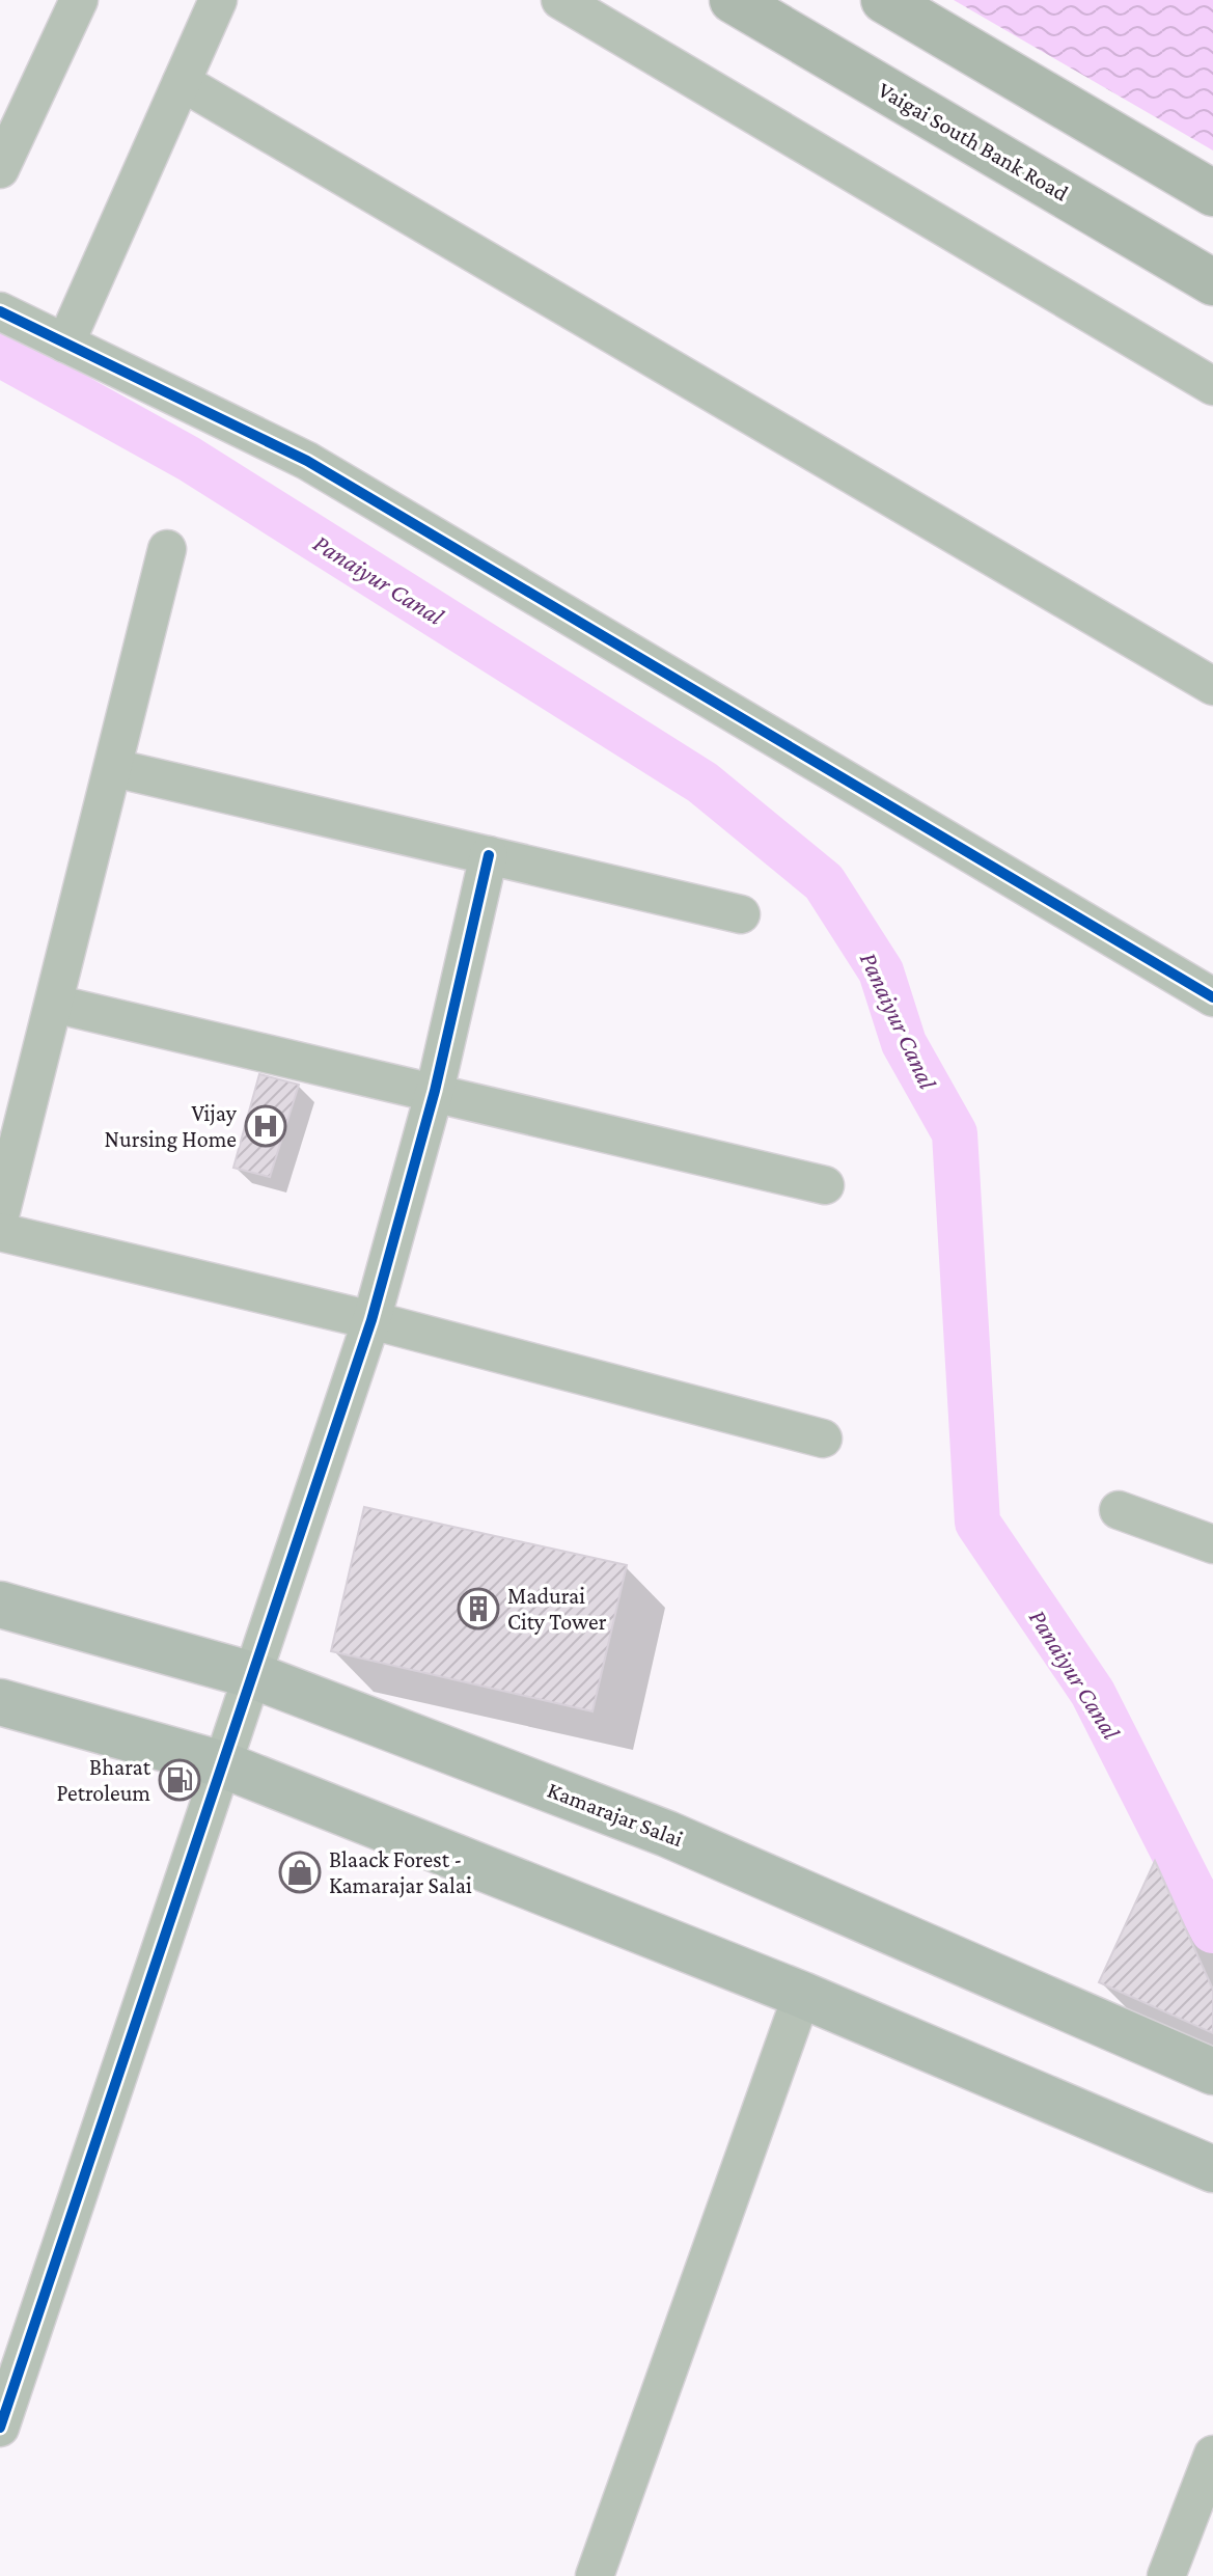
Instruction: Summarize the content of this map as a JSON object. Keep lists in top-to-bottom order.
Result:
{
  "streets": {
    "highway": ["Kamarajar Salai"],
    "main road": ["Vaigai South Bank Road"]
  },
  "water": ["Panaiyur Canal"],
  "places": {
    "hospital": ["Vijay Nursing Home"],
    "building": ["Madurai City Tower"],
    "fuel station": ["Bharat Petroleum"],
    "shop": ["Blaack Forest - Kamarajar Salai"]
  }
}
